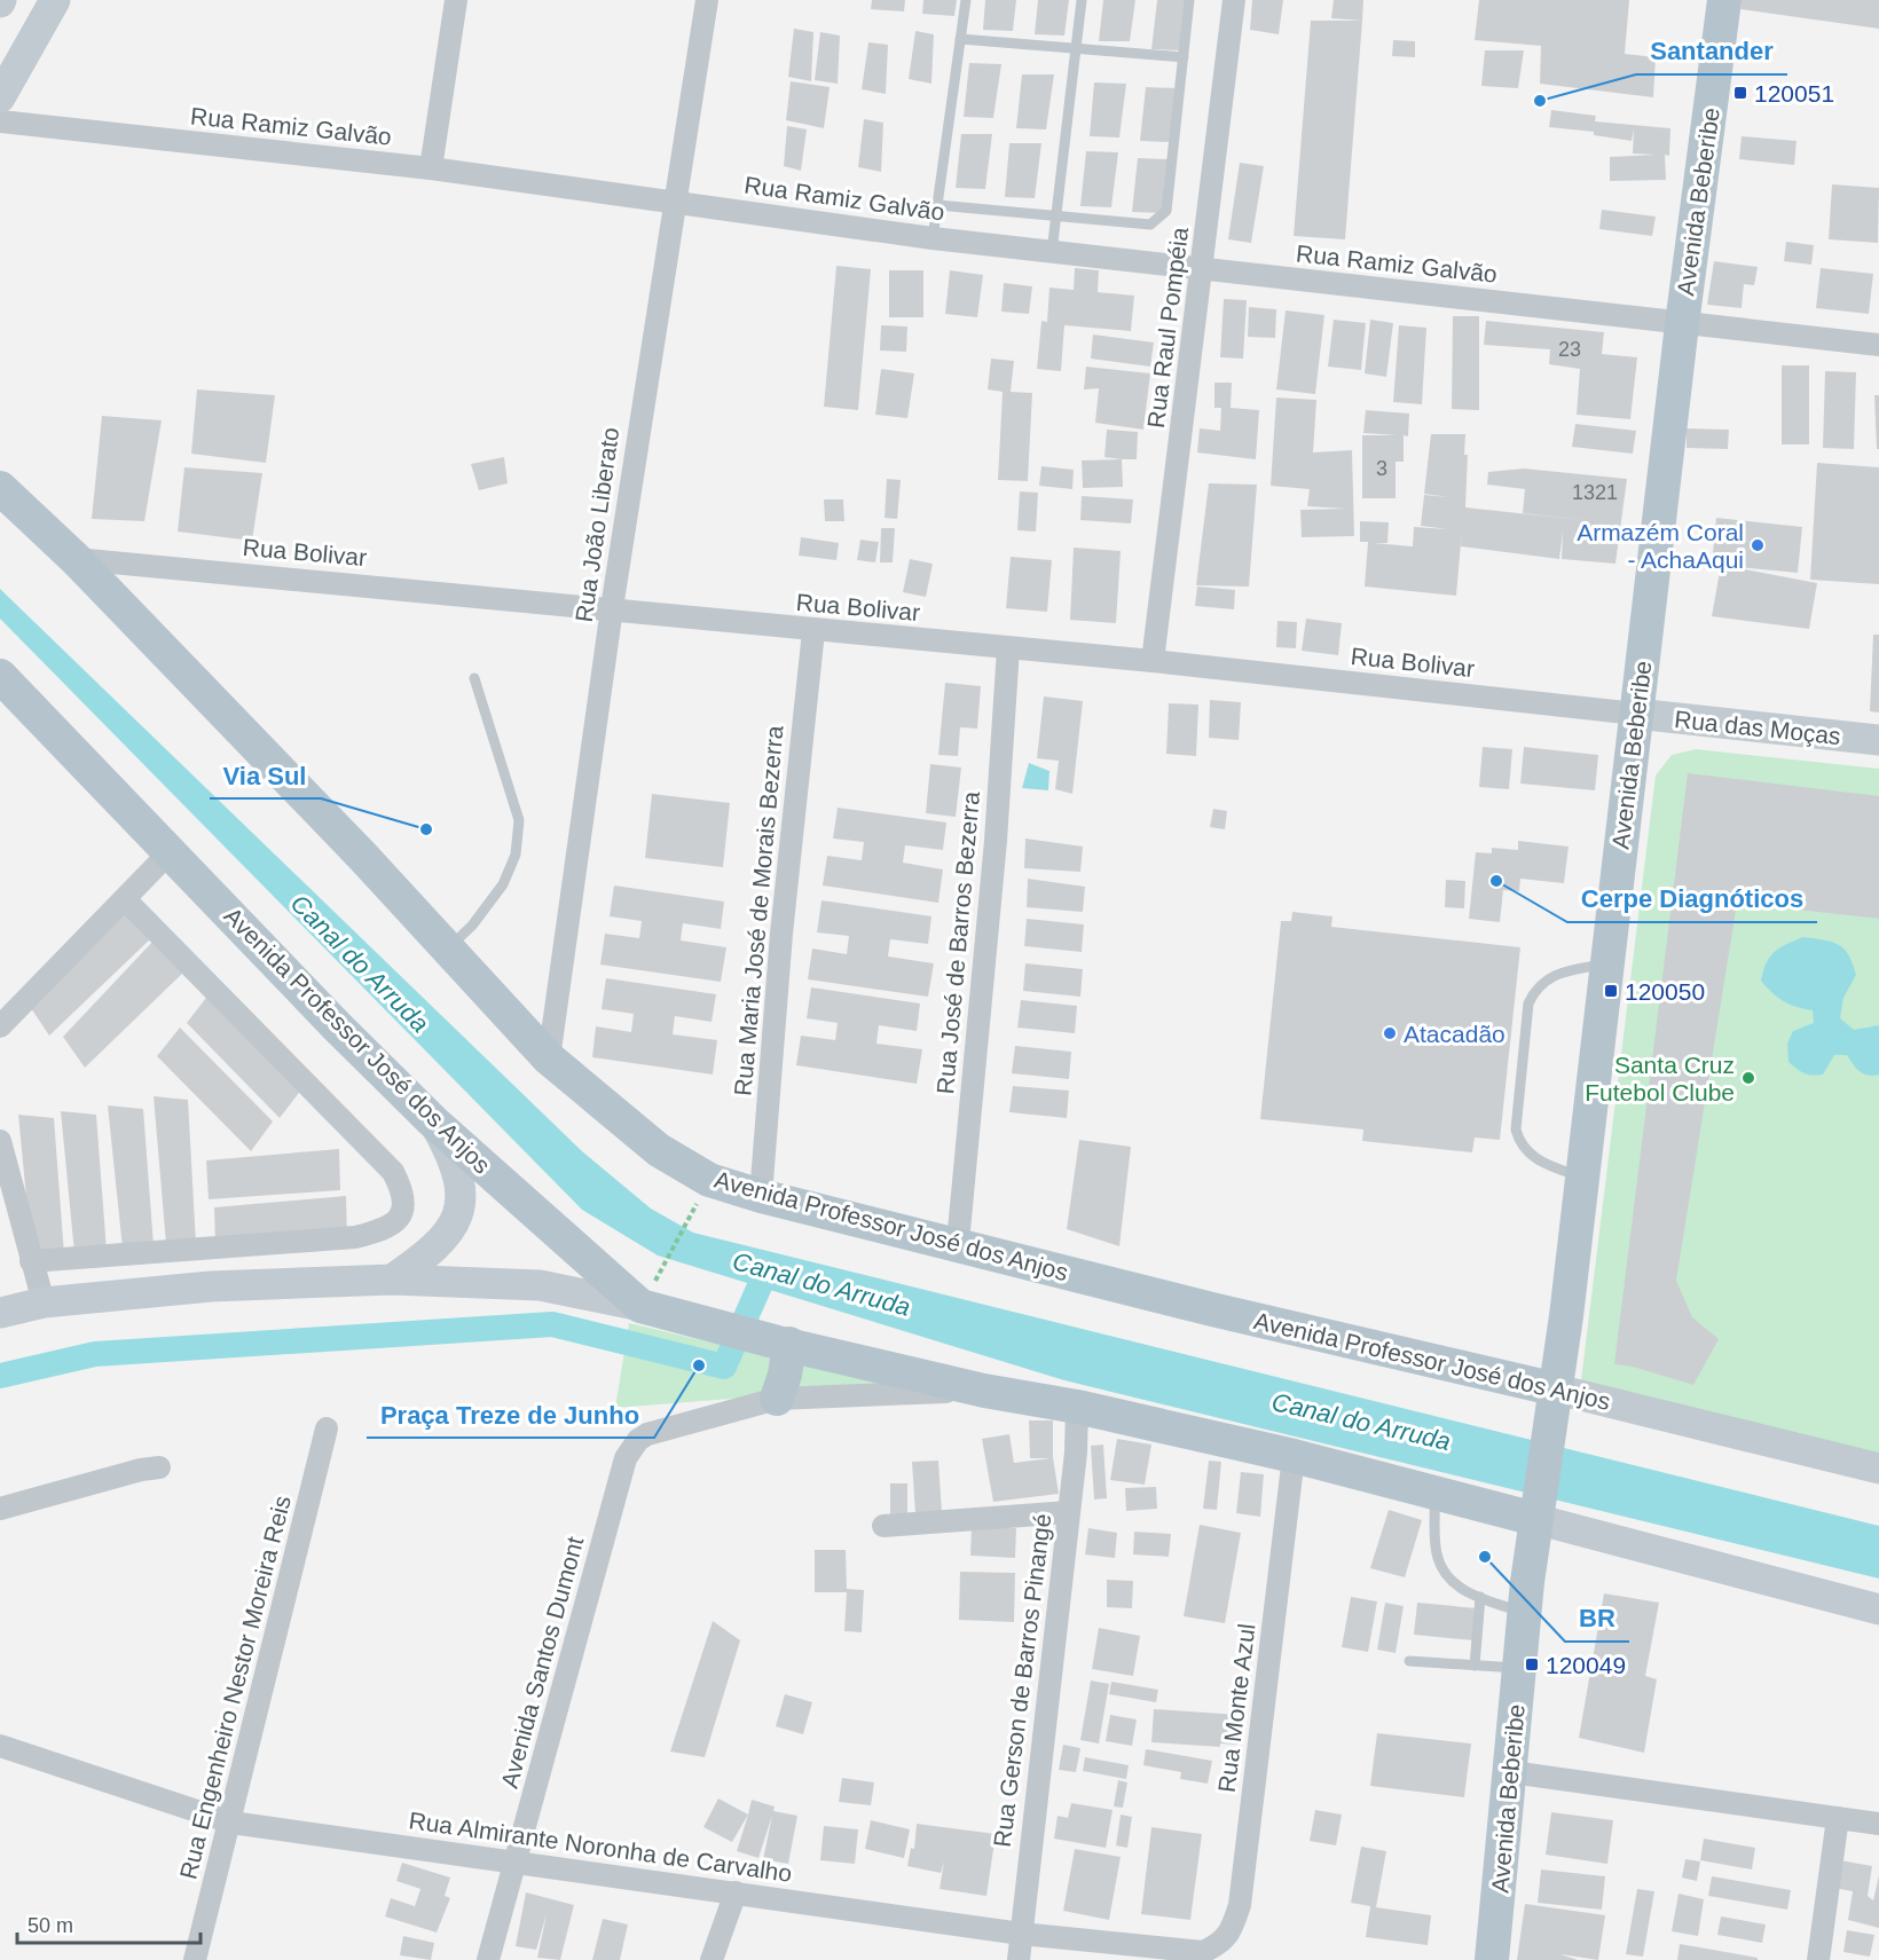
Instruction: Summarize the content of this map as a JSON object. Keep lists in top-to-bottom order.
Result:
{
  "streets": {
    "main road": ["Avenida Beberibe", "Avenida Professor José dos Anjos"],
    "street": [
      "Rua Ramiz Galvão",
      "Rua Raul Pompéia",
      "Rua João Liberato",
      "Rua Bolivar",
      "Rua das Moças",
      "Rua Maria José de Morais Bezerra",
      "Rua José de Barros Bezerra",
      "Avenida Santos Dumont",
      "Rua Gerson de Barros Pinangé",
      "Rua Engenheiro Nestor Moreira Reis",
      "Rua Monte Azul",
      "Rua Almirante Noronha de Carvalho"
    ]
  },
  "crossings": [
    ["Rua Ramiz Galvão", "Avenida Beberibe"],
    ["Rua Ramiz Galvão", "Rua Raul Pompéia"],
    ["Rua Ramiz Galvão", "Rua João Liberato"],
    ["Avenida Beberibe", "Rua Bolivar"],
    ["Avenida Beberibe", "Rua das Moças"],
    ["Avenida Beberibe", "Avenida Professor José dos Anjos"],
    ["Rua Raul Pompéia", "Rua Bolivar"],
    ["Rua João Liberato", "Rua Bolivar"],
    ["Rua João Liberato", "Avenida Professor José dos Anjos"],
    ["Rua Bolivar", "Rua das Moças"],
    ["Rua Bolivar", "Rua Maria José de Morais Bezerra"],
    ["Rua Bolivar", "Rua José de Barros Bezerra"],
    ["Rua Bolivar", "Avenida Professor José dos Anjos"],
    ["Rua Maria José de Morais Bezerra", "Avenida Professor José dos Anjos"],
    ["Rua José de Barros Bezerra", "Avenida Professor José dos Anjos"],
    ["Avenida Professor José dos Anjos", "Rua Gerson de Barros Pinangé"],
    ["Avenida Professor José dos Anjos", "Rua Monte Azul"],
    ["Avenida Santos Dumont", "Rua Almirante Noronha de Carvalho"],
    ["Rua Gerson de Barros Pinangé", "Rua Almirante Noronha de Carvalho"],
    ["Rua Engenheiro Nestor Moreira Reis", "Rua Almirante Noronha de Carvalho"],
    ["Rua Monte Azul", "Rua Almirante Noronha de Carvalho"]
  ],
  "water": ["Canal do Arruda"],
  "places": {
    "transit": ["120051", "120050", "120049"],
    "other": [
      "Santander",
      "Armazém Coral - AchaAqui",
      "Via Sul",
      "Cerpe Diagnóticos",
      "Atacadão",
      "Santa Cruz Futebol Clube",
      "Praça Treze de Junho",
      "BR"
    ]
  },
  "house_numbers": ["23", "3", "1321"],
  "scale_bar": "50 m"
}
